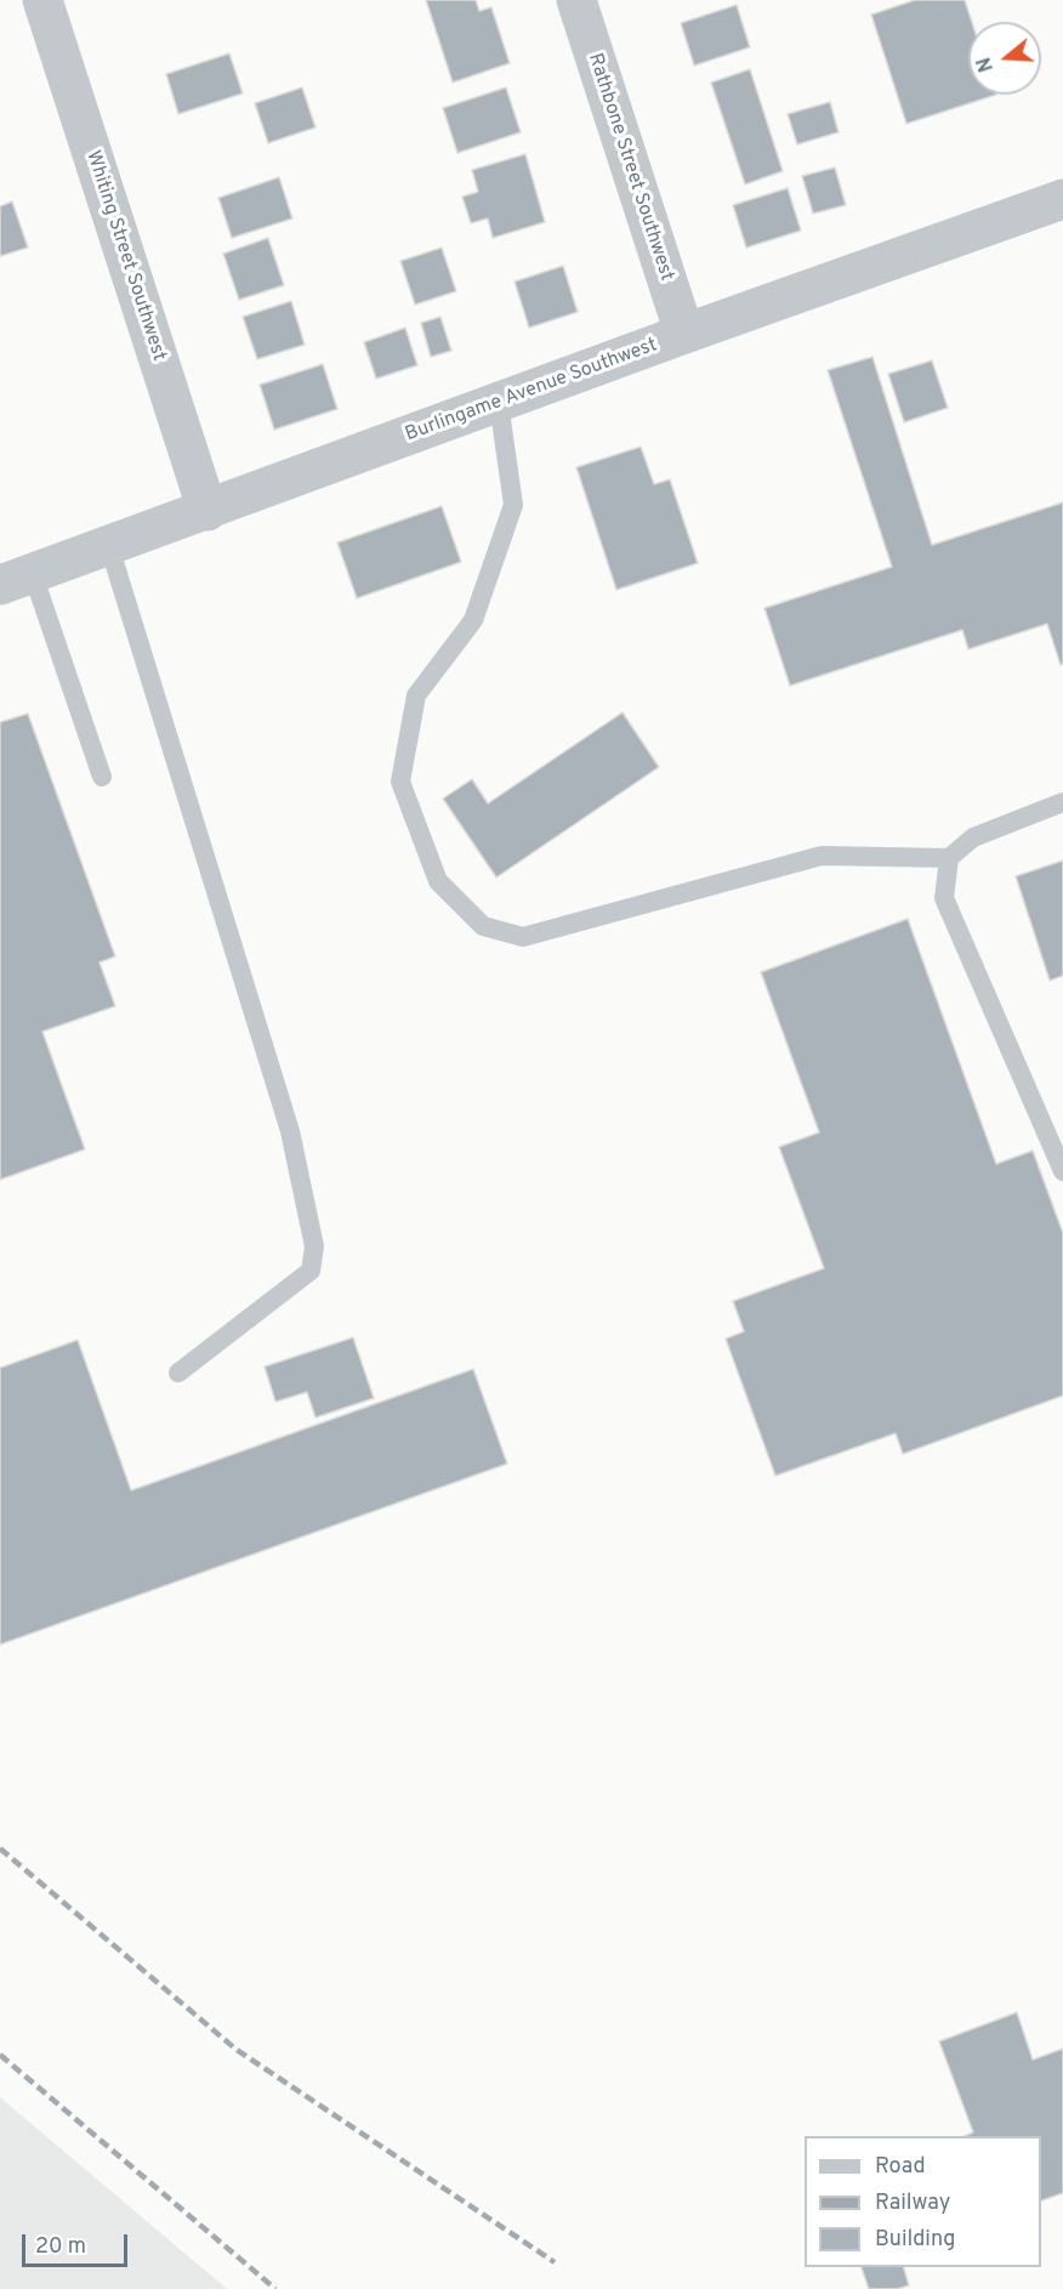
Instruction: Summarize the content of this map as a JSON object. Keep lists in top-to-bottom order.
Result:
{
  "streets": {
    "street": ["Rathbone Street Southwest", "Whiting Street Southwest", "Burlingame Avenue Southwest"]
  },
  "crossings": [
    ["Rathbone Street Southwest", "Burlingame Avenue Southwest"],
    ["Whiting Street Southwest", "Burlingame Avenue Southwest"]
  ],
  "legend": ["Road", "Railway", "Building"],
  "scale_bar": "20 m",
  "north": "left"
}
